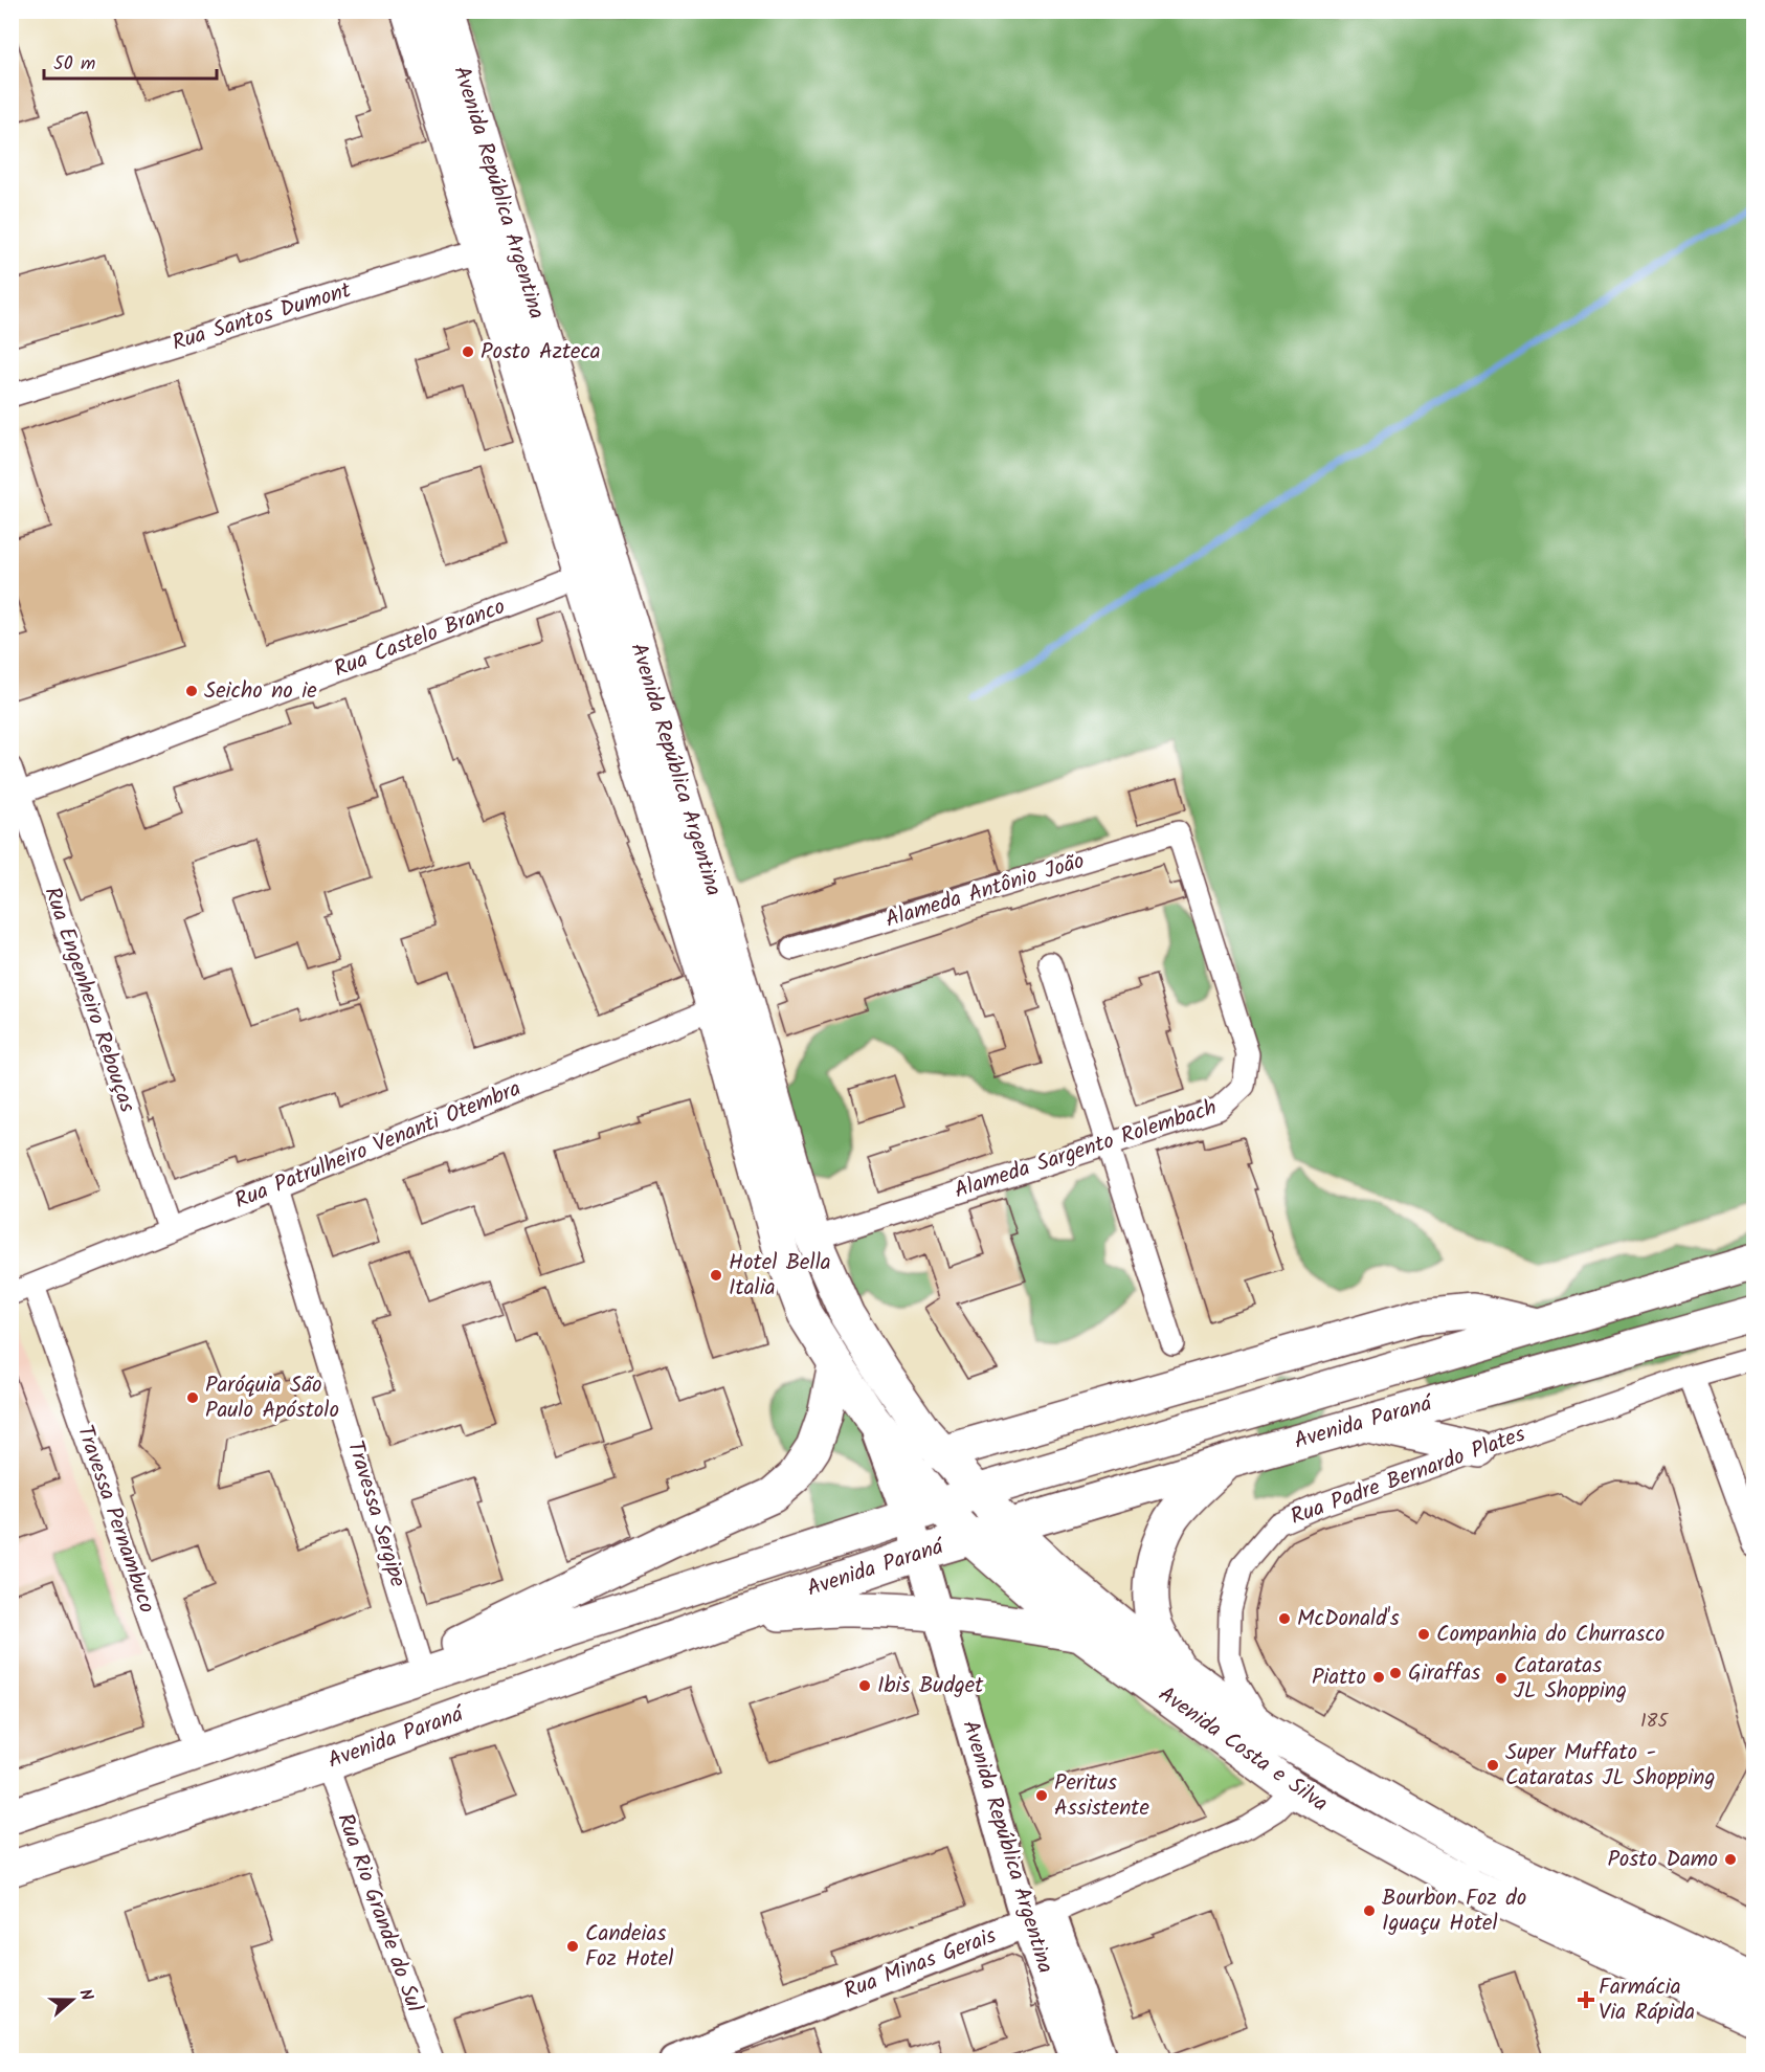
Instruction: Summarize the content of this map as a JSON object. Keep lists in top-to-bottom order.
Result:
{
  "streets": {
    "main road": [
      "Avenida República Argentina",
      "Avenida Paraná",
      "Avenida Costa e Silva",
      "Rua Minas Gerais"
    ],
    "street": [
      "Rua Santos Dumont",
      "Rua Castelo Branco",
      "Alameda Antônio João",
      "Rua Engenheiro Rebouças",
      "Rua Patrulheiro Venanti Otembra",
      "Alameda Sargento Rolembach",
      "Rua Padre Bernardo Plates",
      "Travessa Sergipe",
      "Travessa Pernambuco",
      "Rua Rio Grande do Sul"
    ]
  },
  "crossings": [
    ["Avenida República Argentina", "Rua Santos Dumont"],
    ["Avenida República Argentina", "Rua Castelo Branco"],
    ["Avenida República Argentina", "Rua Patrulheiro Venanti Otembra"],
    ["Avenida República Argentina", "Alameda Sargento Rolembach"],
    ["Avenida República Argentina", "Avenida Paraná"],
    ["Avenida República Argentina", "Avenida Costa e Silva"],
    ["Avenida República Argentina", "Rua Minas Gerais"],
    ["Rua Castelo Branco", "Rua Engenheiro Rebouças"],
    ["Alameda Antônio João", "Alameda Sargento Rolembach"],
    ["Rua Engenheiro Rebouças", "Rua Patrulheiro Venanti Otembra"],
    ["Rua Patrulheiro Venanti Otembra", "Travessa Sergipe"],
    ["Rua Patrulheiro Venanti Otembra", "Travessa Pernambuco"],
    ["Avenida Paraná", "Travessa Pernambuco"],
    ["Avenida Paraná", "Avenida Costa e Silva"],
    ["Avenida Paraná", "Rua Rio Grande do Sul"],
    ["Rua Padre Bernardo Plates", "Avenida Costa e Silva"],
    ["Avenida Costa e Silva", "Rua Minas Gerais"]
  ],
  "places": {
    "other": [
      "Posto Azteca",
      "Seicho no ie",
      "Hotel Bella Italia",
      "Paróquia São Paulo Apóstolo",
      "McDonald's",
      "Companhia do Churrasco",
      "Giraffas",
      "Piatto",
      "Cataratas JL Shopping",
      "Ibis Budget",
      "Super Muffato - Cataratas JL Shopping",
      "Peritus Assistente",
      "Posto Damo",
      "Bourbon Foz do Iguaçu Hotel",
      "Candeias Foz Hotel"
    ],
    "health": ["Farmácia Via Rápida"]
  },
  "house_numbers": ["185"],
  "scale_bar": "50 m",
  "north": "right"
}
